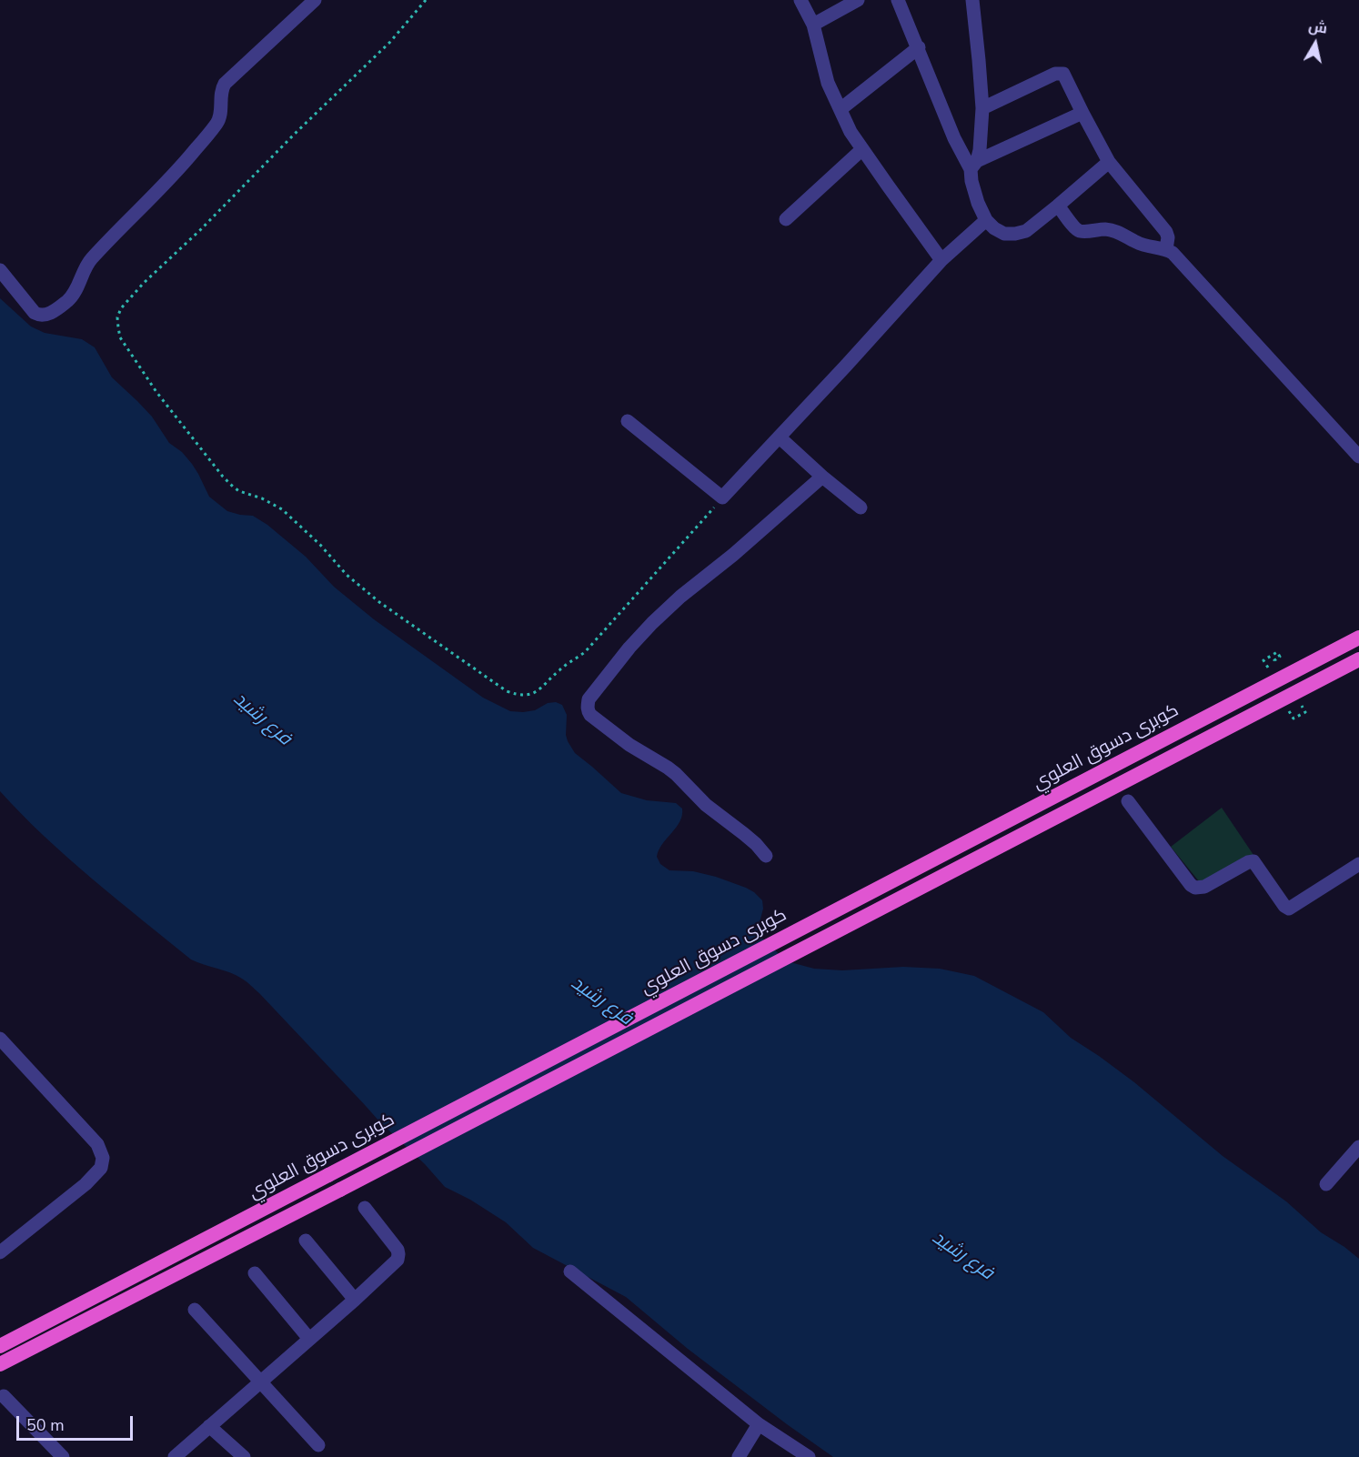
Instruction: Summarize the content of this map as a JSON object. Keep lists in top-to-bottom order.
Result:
{
  "streets": {
    "highway": ["كوبرى دسوق العلوي"]
  },
  "water": ["فرع رشيد"],
  "scale_bar": "50 m",
  "north": "top"
}
